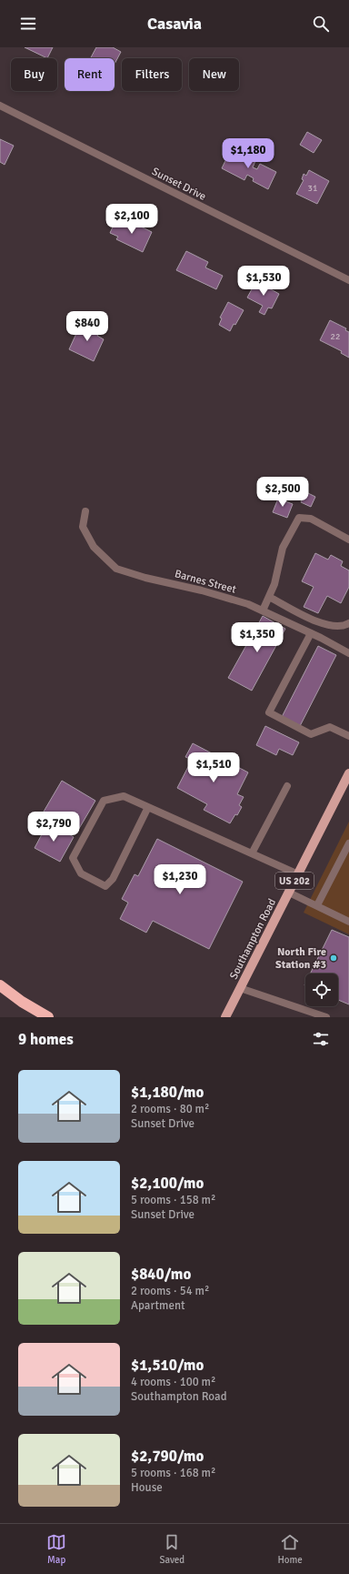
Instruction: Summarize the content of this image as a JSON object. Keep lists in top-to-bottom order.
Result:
{
  "streets": {
    "main road": ["US 202", "Southampton Road"],
    "street": ["Sunset Drive", "Barnes Street"]
  },
  "places": ["North Fire Station #3"],
  "house_numbers": ["31", "22"],
  "page": {
    "header": "Casavia",
    "chip": [
      "Buy",
      "Rent",
      "Filters",
      "New"
    ],
    "price": [
      "$1,180",
      "$2,100",
      "$1,530",
      "$840",
      "$2,500",
      "$1,350",
      "$1,510",
      "$2,790",
      "$1,230"
    ],
    "heading": "9 homes",
    "list": [
      {
        "name": "$1,180/mo",
        "note": "2 rooms · 80 m² · Sunset Drive"
      },
      {
        "name": "$2,100/mo",
        "note": "5 rooms · 158 m² · Sunset Drive"
      },
      {
        "name": "$840/mo",
        "note": "2 rooms · 54 m² · Apartment"
      },
      {
        "name": "$1,510/mo",
        "note": "4 rooms · 100 m² · Southampton Road"
      },
      {
        "name": "$2,790/mo",
        "note": "5 rooms · 168 m² · House"
      }
    ],
    "tabs": ["Map", "Saved", "Home"]
  }
}
